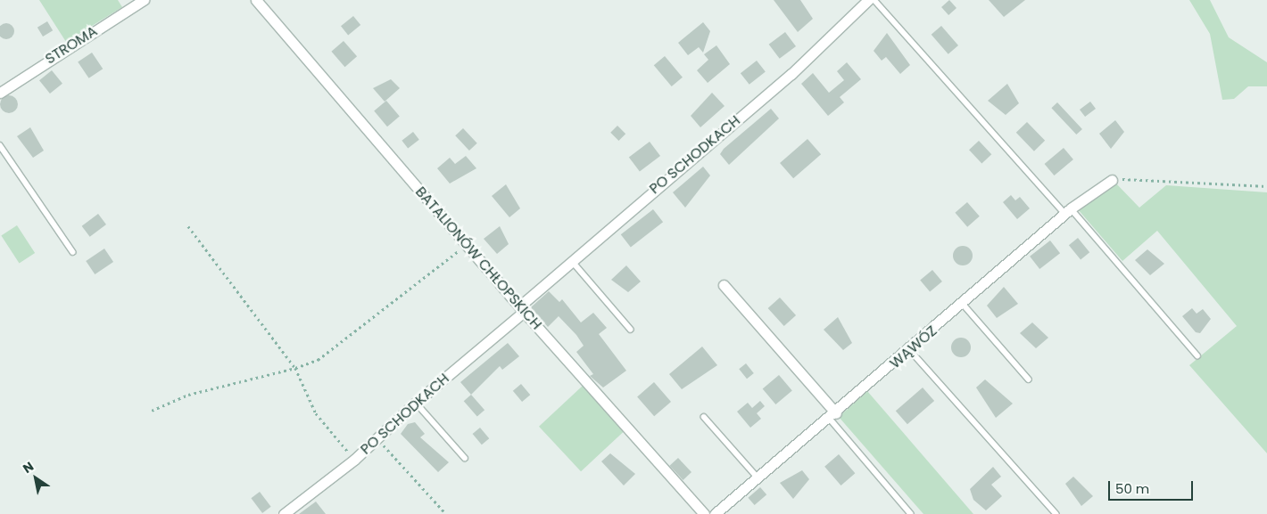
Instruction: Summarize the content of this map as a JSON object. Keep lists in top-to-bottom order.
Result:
{
  "streets": {
    "street": [
      "STROMA",
      "PO SCHODKACH",
      "BATALIONÓW CHŁOPSKICH",
      "WĄWÓZ"
    ]
  },
  "crossings": [
    ["PO SCHODKACH", "BATALIONÓW CHŁOPSKICH"]
  ],
  "scale_bar": "50 m",
  "north": "top left"
}
